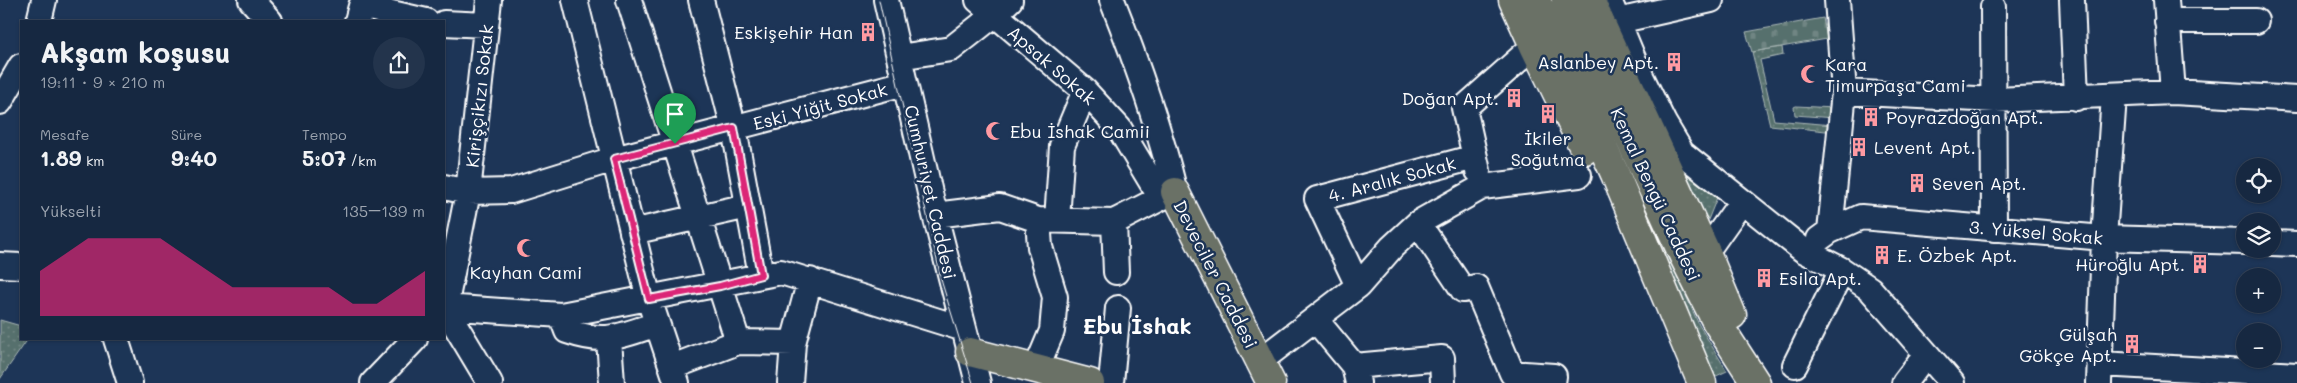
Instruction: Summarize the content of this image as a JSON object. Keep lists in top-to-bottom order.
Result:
{
  "streets": {
    "main road": ["Kemal Bengü Caddesi", "Deveciler Caddesi"],
    "street": [
      "Apsak Sokak",
      "Kirişçikızı Sokak",
      "Eski Yiğit Sokak",
      "4. Aralık Sokak",
      "Cumhuriyet Caddesi",
      "3. Yüksel Sokak"
    ]
  },
  "crossings": [
    ["Apsak Sokak", "Deveciler Caddesi"],
    ["Kirişçikızı Sokak", "Eski Yiğit Sokak"],
    ["Eski Yiğit Sokak", "Cumhuriyet Caddesi"]
  ],
  "districts": ["Ebu İshak"],
  "places": {
    "building": [
      "Eskişehir Han",
      "Aslanbey Apt.",
      "Doğan Apt.",
      "İkiler Soğutma",
      "Poyrazdoğan Apt.",
      "Levent Apt.",
      "Seven Apt.",
      "E. Özbek Apt.",
      "Hüroğlu Apt.",
      "Esila Apt.",
      "Gülşah Gökçe Apt."
    ],
    "mosque": ["Kara Timurpaşa Cami", "Ebu İshak Camii", "Kayhan Cami"]
  },
  "page": {
    "heading": ["Akşam koşusu", "19:11 · 9 × 210 m"],
    "stats": [
      ["Mesafe", "1.89 km"],
      ["Süre", "9:40"],
      ["Tempo", "5:07 /km"]
    ],
    "map_buttons": ["+", "−"],
    "chart": ["Yükselti", "135–139 m"]
  }
}
